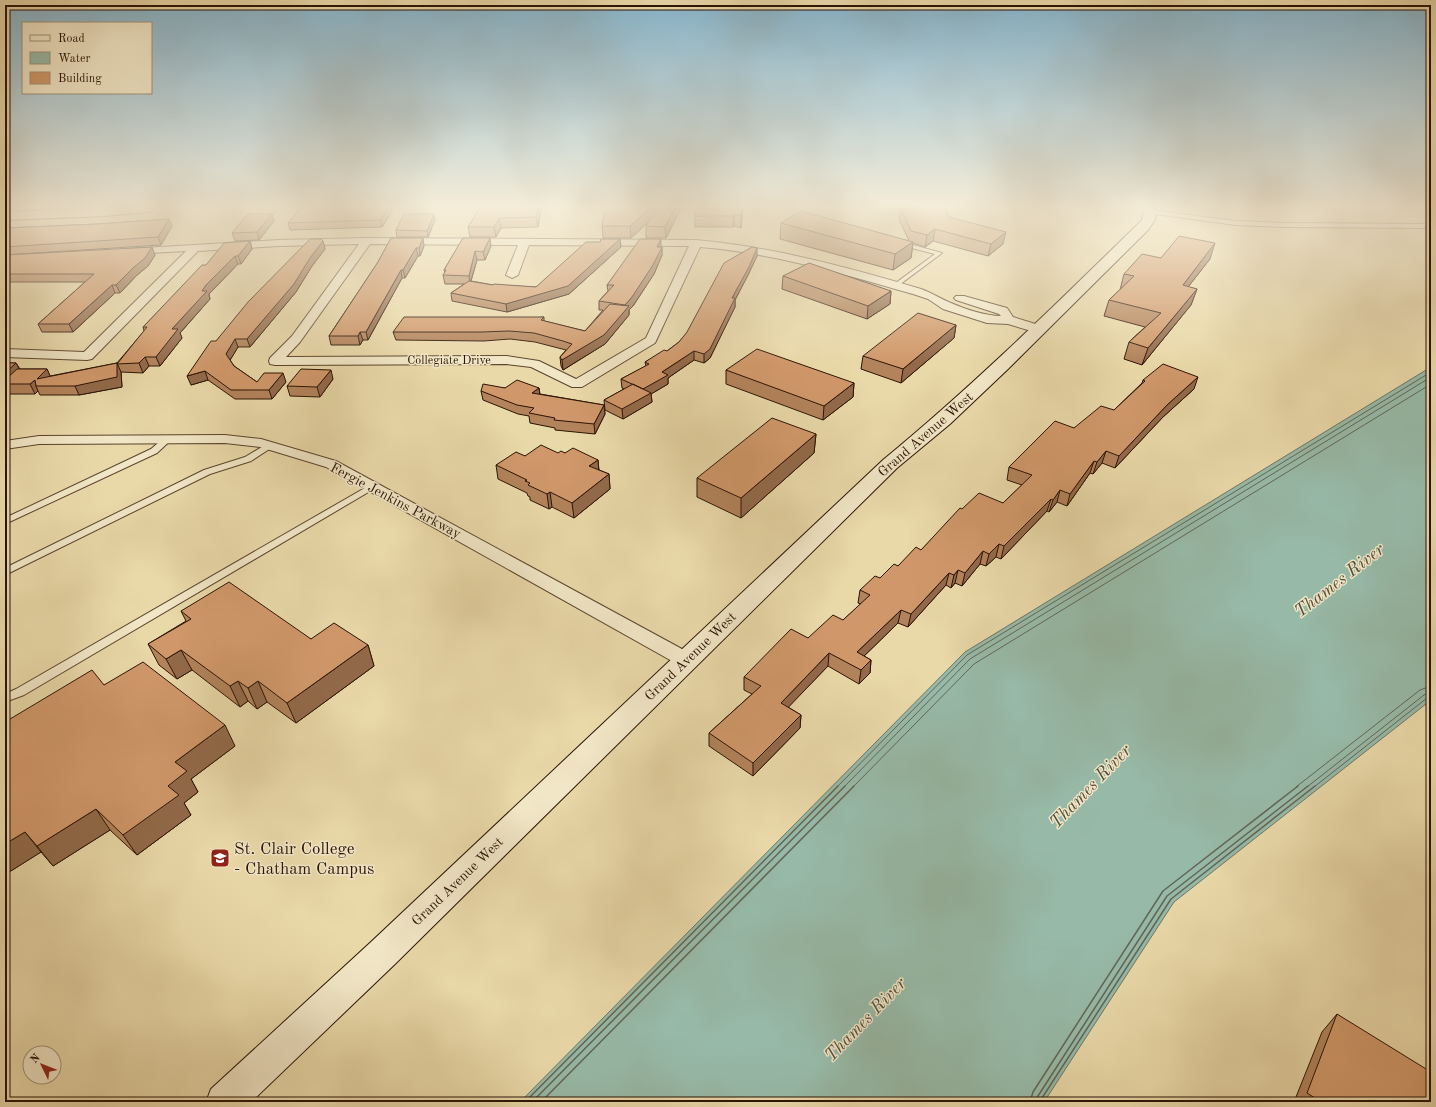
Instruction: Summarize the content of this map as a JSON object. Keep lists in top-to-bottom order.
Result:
{
  "streets": {
    "main road": ["Grand Avenue West"],
    "street": ["Collegiate Drive", "Fergie Jenkins Parkway"]
  },
  "crossings": [
    ["Grand Avenue West", "Fergie Jenkins Parkway"]
  ],
  "water": ["Thames River"],
  "places": {
    "school or university": ["St. Clair College - Chatham Campus"]
  },
  "legend": ["Road", "Water", "Building"],
  "north": "top left"
}
